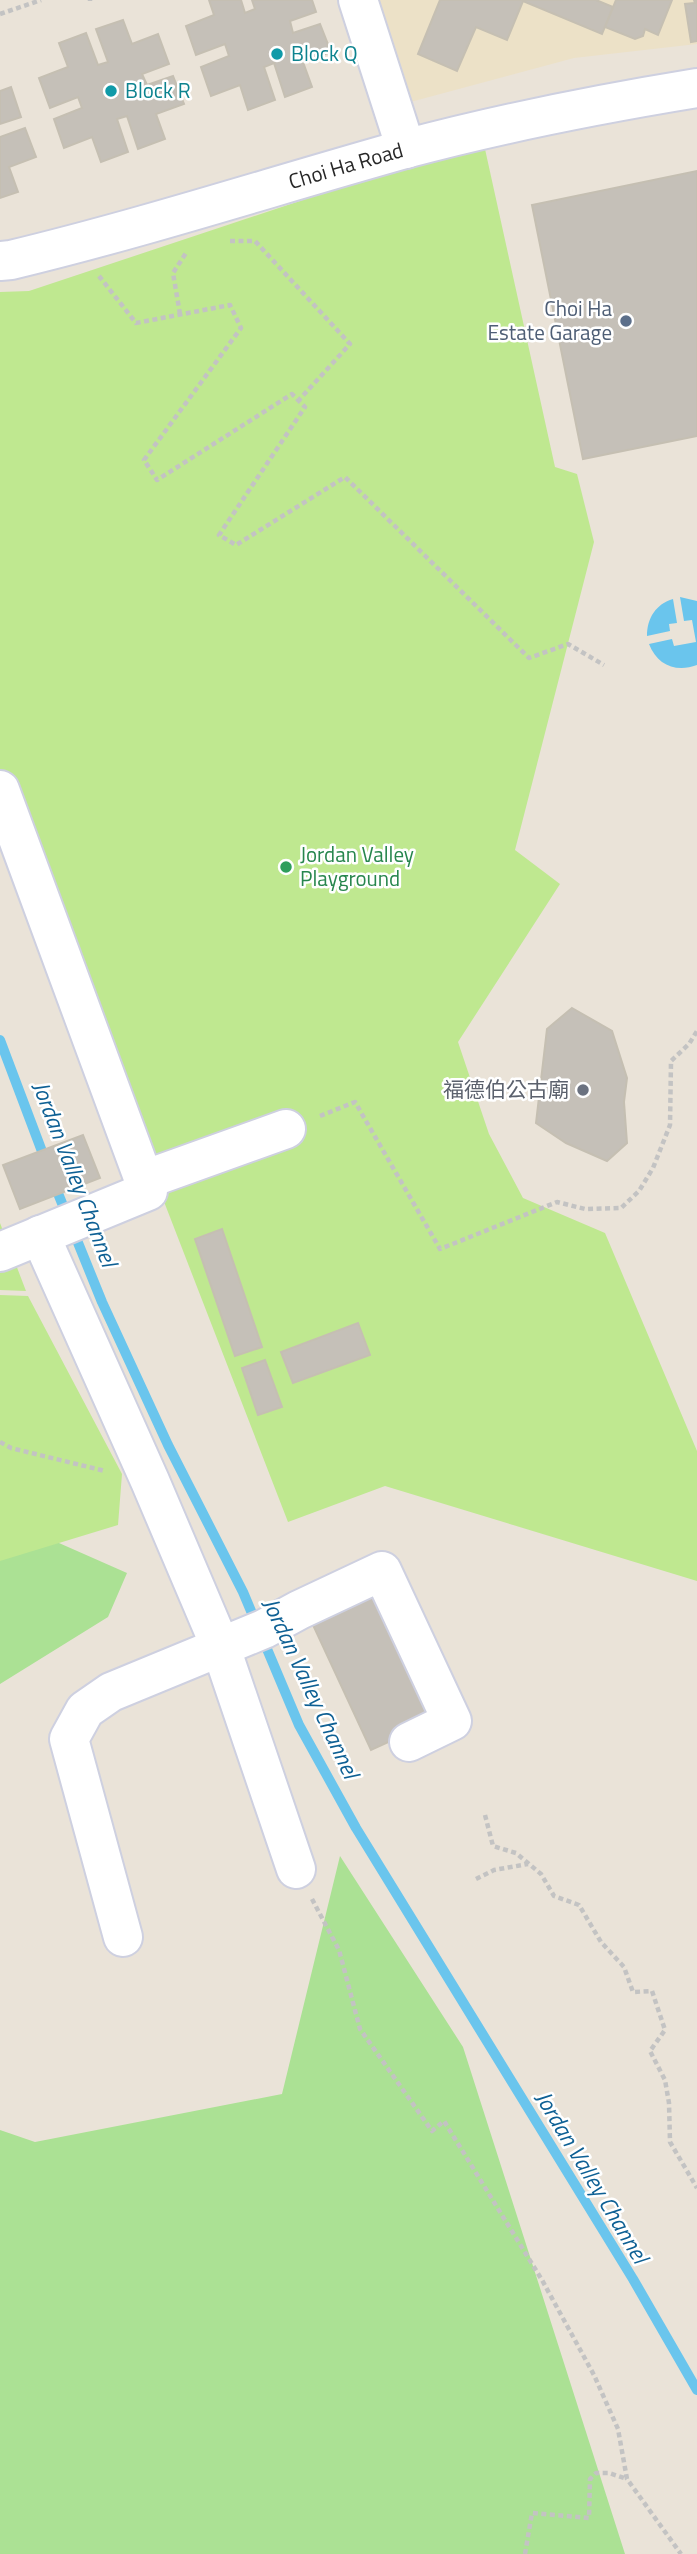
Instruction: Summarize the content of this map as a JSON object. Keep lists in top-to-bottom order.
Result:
{
  "streets": {
    "street": ["Choi Ha Road"]
  },
  "water": ["Jordan Valley Channel"],
  "places": [
    "Block Q",
    "Block R",
    "Choi Ha Estate Garage",
    "Jordan Valley Playground",
    "福德伯公古廟"
  ]
}
